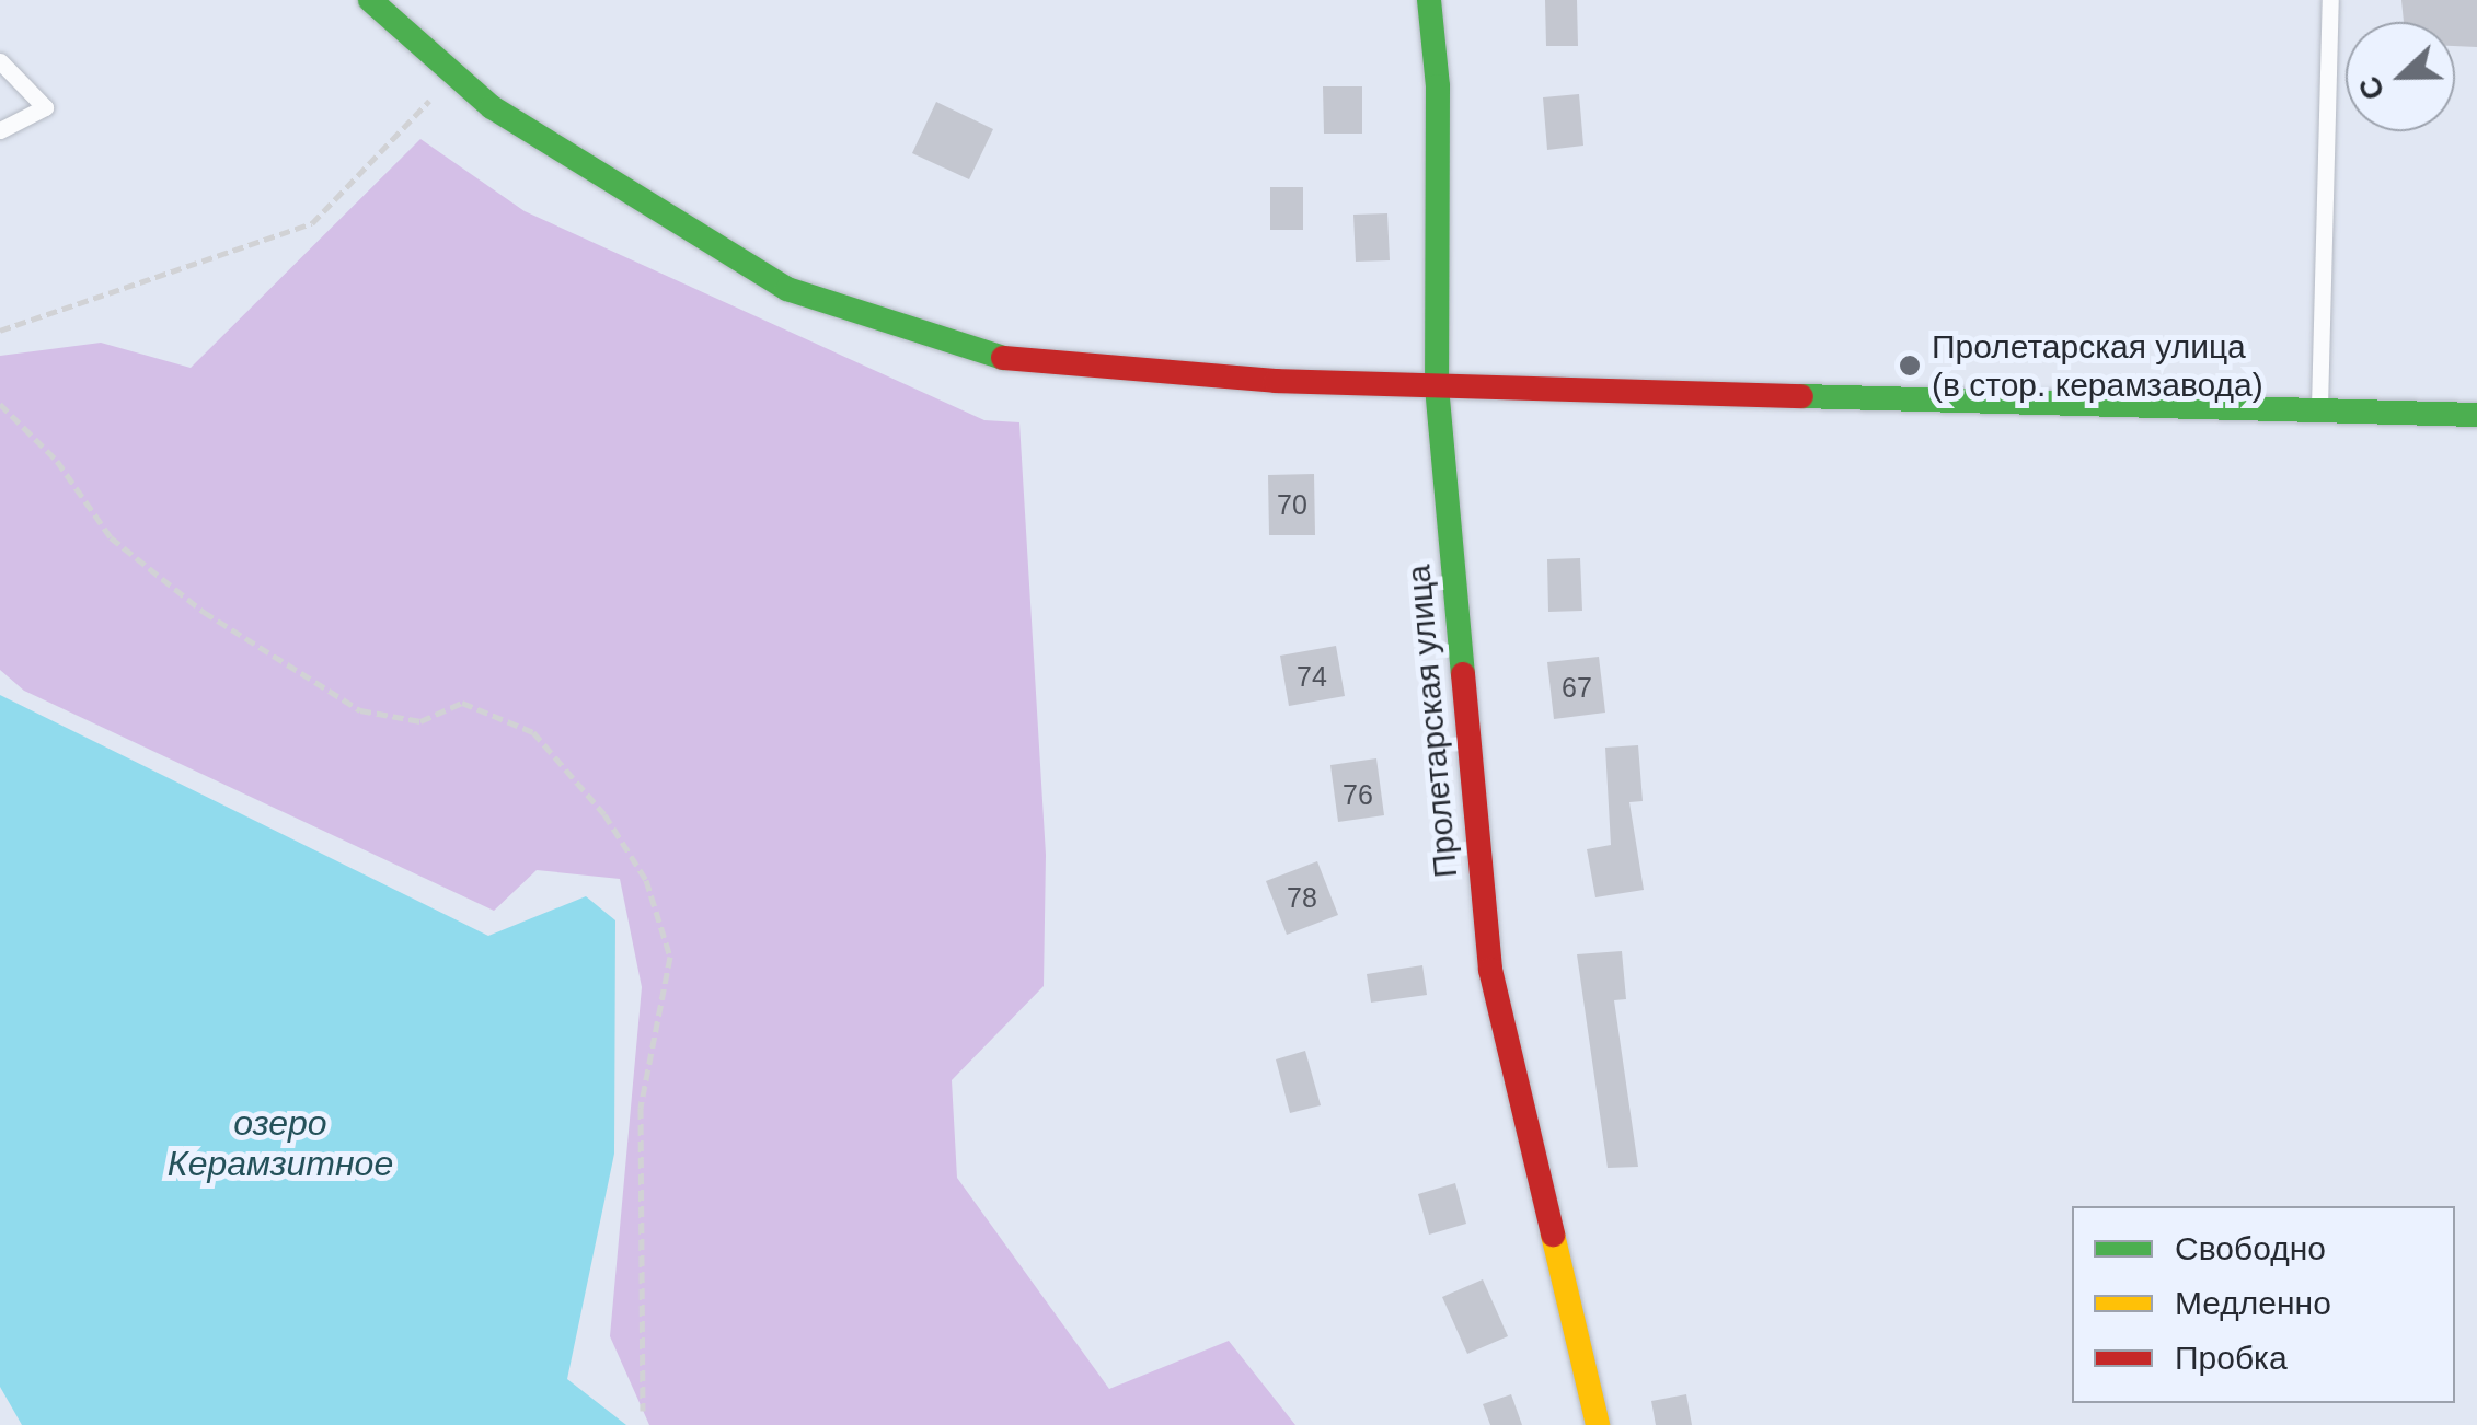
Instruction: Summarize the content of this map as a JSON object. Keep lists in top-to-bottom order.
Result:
{
  "streets": {
    "street": ["Пролетарская улица"]
  },
  "water": ["озеро Керамзитное"],
  "places": ["Пролетарская улица (в стор. керамзавода)"],
  "house_numbers": [
    "70",
    "74",
    "67",
    "76",
    "78"
  ],
  "legend": ["Свободно", "Медленно", "Пробка"],
  "north": "left"
}
